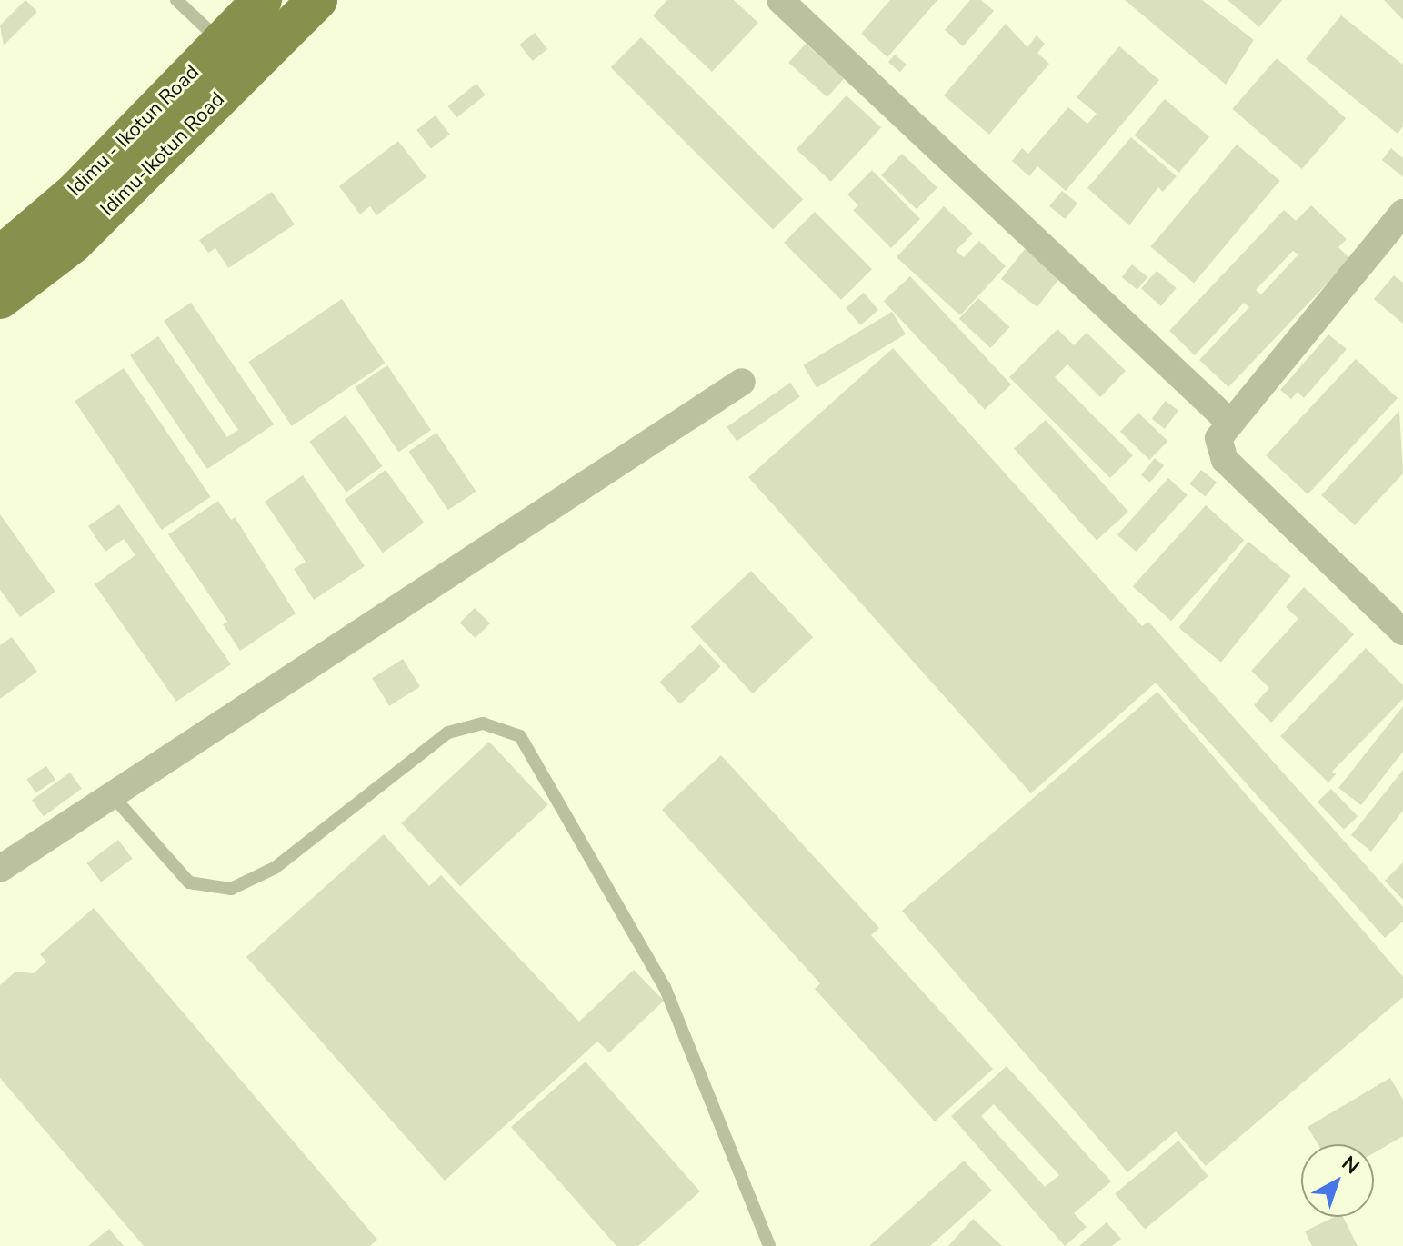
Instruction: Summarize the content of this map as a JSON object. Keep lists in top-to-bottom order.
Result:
{
  "streets": {
    "main road": ["Idimu - Ikotun Road", "Idimu-Ikotun Road"]
  },
  "north": "top right"
}
